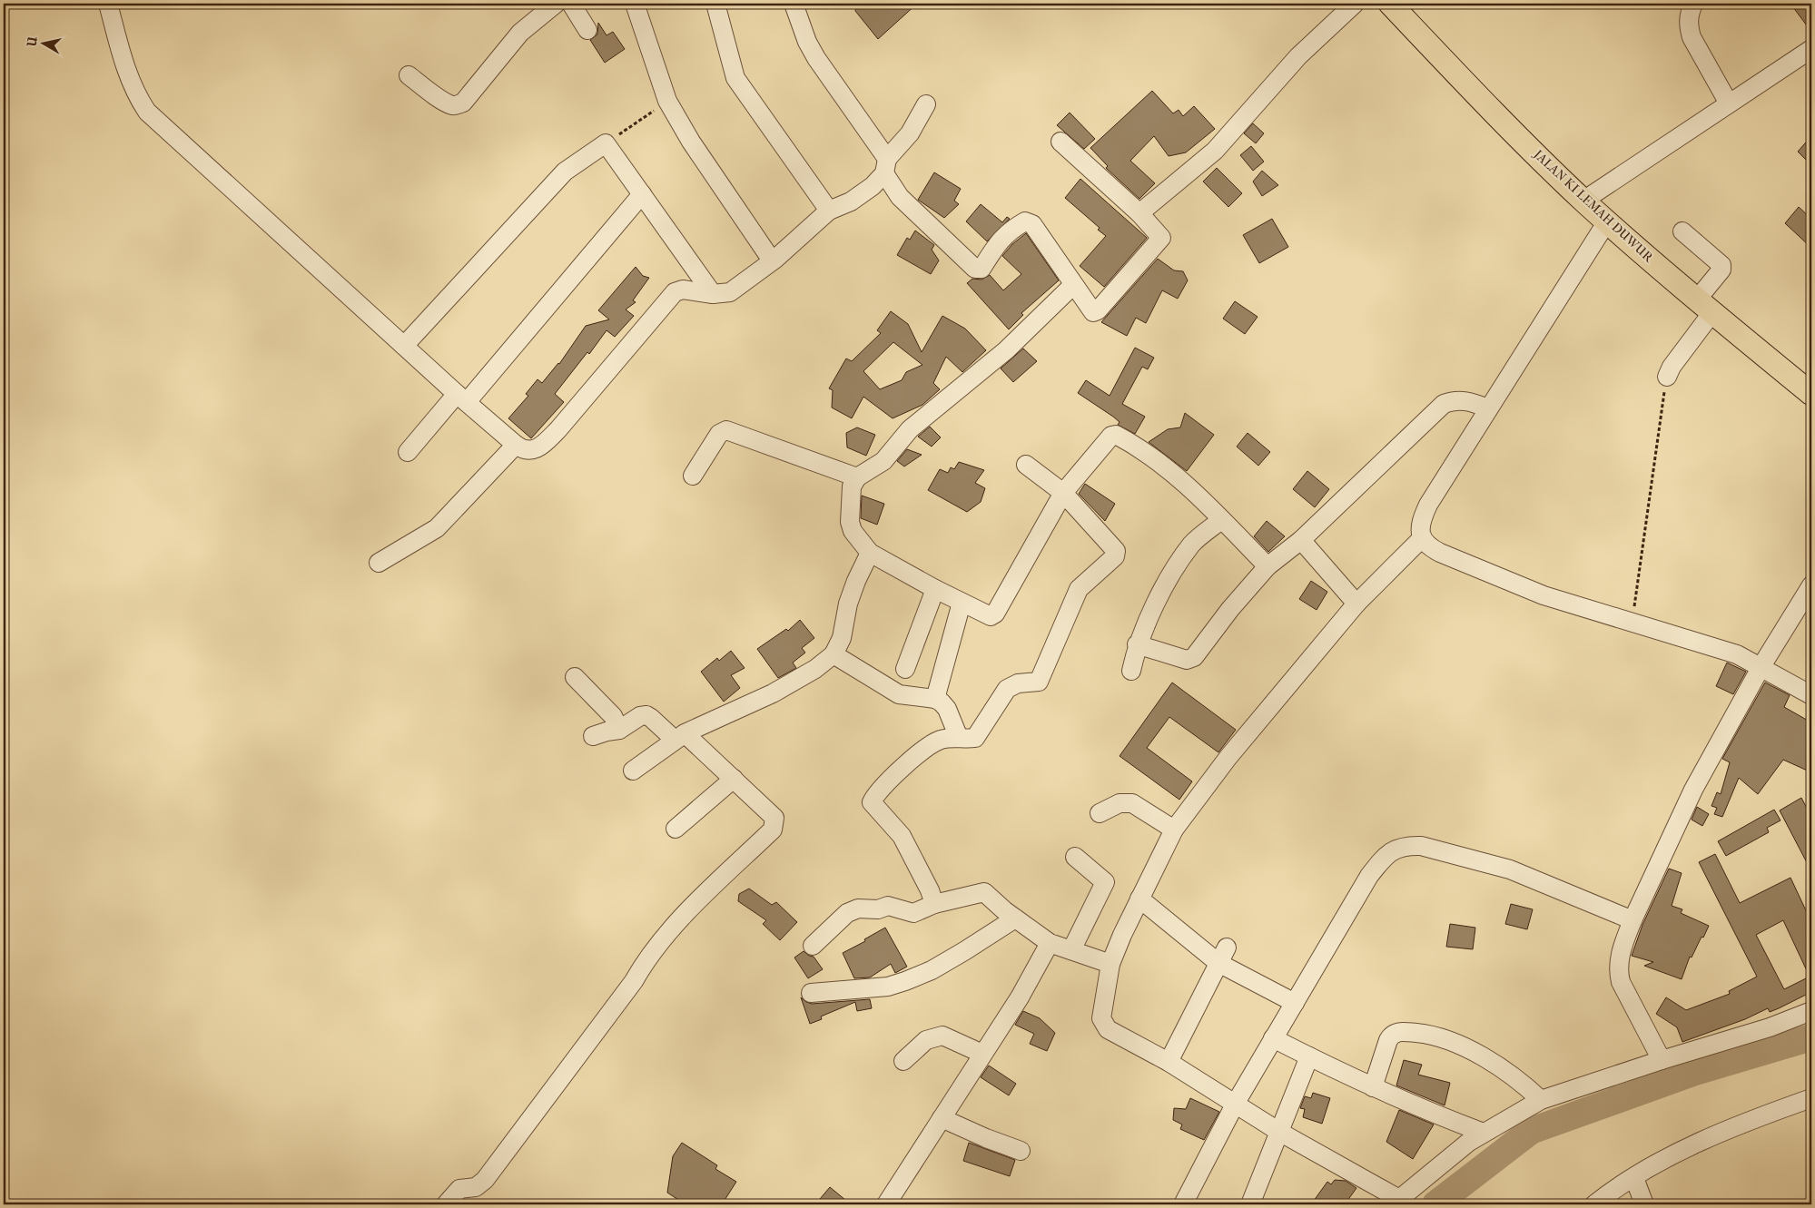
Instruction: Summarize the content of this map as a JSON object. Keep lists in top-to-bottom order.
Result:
{
  "streets": {
    "main road": ["JALAN KI LEMAH DUWUR"]
  },
  "north": "left"
}
